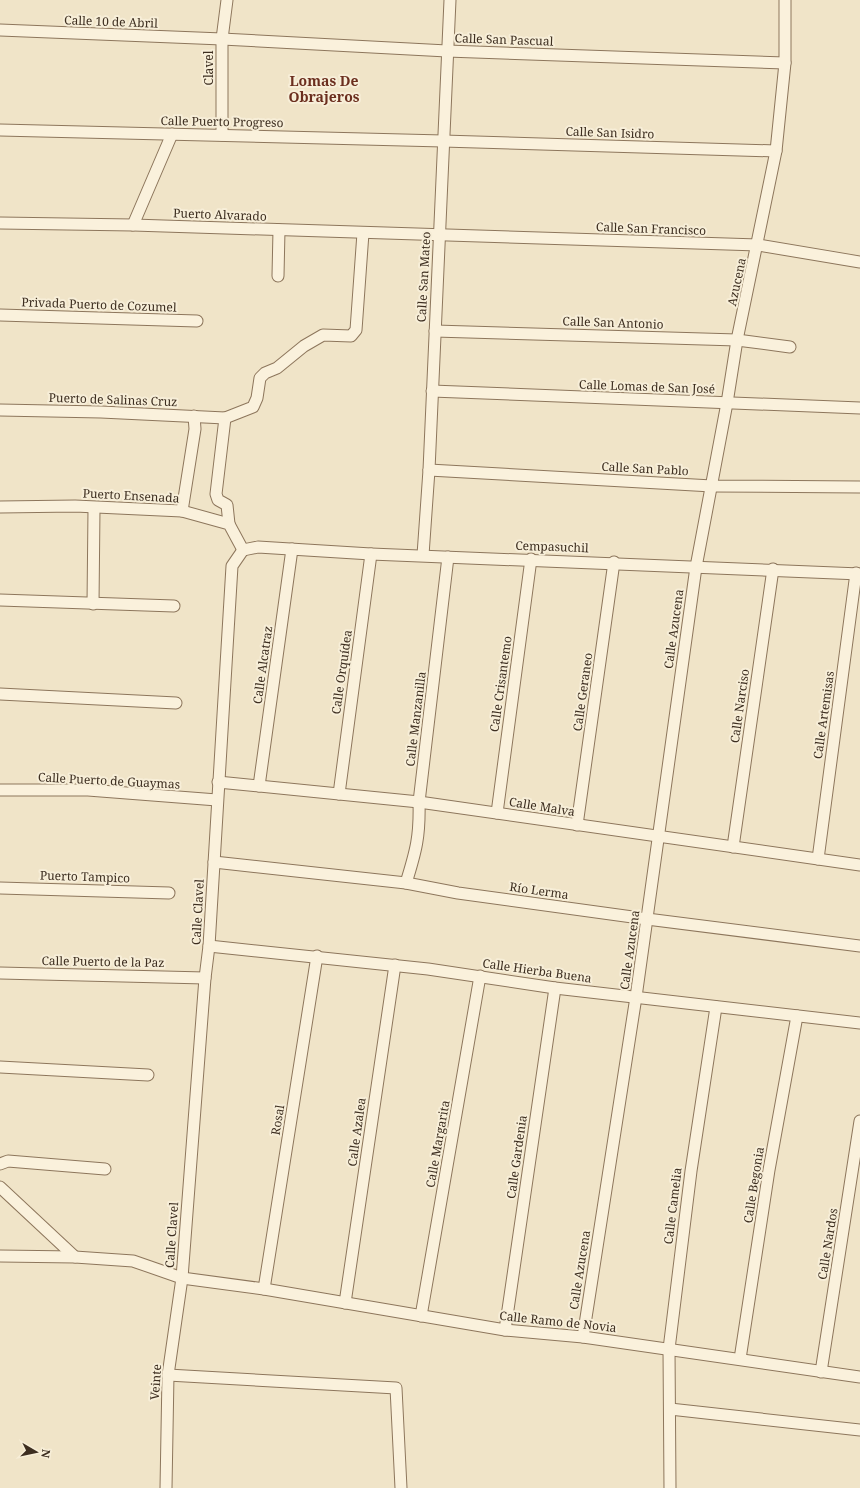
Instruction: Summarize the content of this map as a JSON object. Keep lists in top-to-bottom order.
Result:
{
  "streets": {
    "street": [
      "Calle 10 de Abril",
      "Calle San Pascual",
      "Clavel",
      "Calle Puerto Progreso",
      "Calle San Isidro",
      "Puerto Alvarado",
      "Calle San Francisco",
      "Calle San Mateo",
      "Azucena",
      "Privada Puerto de Cozumel",
      "Calle San Antonio",
      "Calle Lomas de San José",
      "Puerto de Salinas Cruz",
      "Calle San Pablo",
      "Puerto Ensenada",
      "Cempasuchil",
      "Calle Azucena",
      "Calle Alcatraz",
      "Calle Orquídea",
      "Calle Crisantemo",
      "Calle Geraneo",
      "Calle Narciso",
      "Calle Artemisas",
      "Calle Manzanilla",
      "Calle Puerto de Guaymas",
      "Calle Malva",
      "Puerto Tampico",
      "Río Lerma",
      "Calle Clavel",
      "Calle Puerto de la Paz",
      "Calle Hierba Buena",
      "Rosal",
      "Calle Azalea",
      "Calle Margarita",
      "Calle Gardenia",
      "Calle Begonia",
      "Calle Camelia",
      "Calle Nardos",
      "Calle Ramo de Novia",
      "Veinte"
    ]
  },
  "crossings": [
    ["Calle 10 de Abril", "Calle San Pascual"],
    ["Calle 10 de Abril", "Clavel"],
    ["Calle San Pascual", "Clavel"],
    ["Calle San Pascual", "Calle San Mateo"],
    ["Calle San Pascual", "Azucena"],
    ["Clavel", "Calle Puerto Progreso"],
    ["Calle Puerto Progreso", "Calle San Isidro"],
    ["Calle Puerto Progreso", "Calle San Mateo"],
    ["Calle San Isidro", "Calle San Mateo"],
    ["Calle San Isidro", "Azucena"],
    ["Puerto Alvarado", "Calle San Francisco"],
    ["Puerto Alvarado", "Calle San Mateo"],
    ["Calle San Francisco", "Calle San Mateo"],
    ["Calle San Francisco", "Azucena"],
    ["Calle San Mateo", "Calle San Antonio"],
    ["Calle San Mateo", "Calle Lomas de San José"],
    ["Calle San Mateo", "Calle San Pablo"],
    ["Calle San Mateo", "Cempasuchil"],
    ["Azucena", "Calle San Antonio"],
    ["Azucena", "Calle Lomas de San José"],
    ["Azucena", "Calle San Pablo"],
    ["Azucena", "Cempasuchil"],
    ["Azucena", "Calle Azucena"],
    ["Cempasuchil", "Calle Azucena"],
    ["Cempasuchil", "Calle Alcatraz"],
    ["Cempasuchil", "Calle Orquídea"],
    ["Cempasuchil", "Calle Crisantemo"],
    ["Cempasuchil", "Calle Geraneo"],
    ["Cempasuchil", "Calle Narciso"],
    ["Cempasuchil", "Calle Artemisas"],
    ["Cempasuchil", "Calle Manzanilla"],
    ["Cempasuchil", "Calle Clavel"],
    ["Calle Azucena", "Calle Malva"],
    ["Calle Azucena", "Río Lerma"],
    ["Calle Azucena", "Calle Hierba Buena"],
    ["Calle Azucena", "Calle Ramo de Novia"],
    ["Calle Alcatraz", "Calle Malva"],
    ["Calle Orquídea", "Calle Malva"],
    ["Calle Crisantemo", "Calle Malva"],
    ["Calle Geraneo", "Calle Malva"],
    ["Calle Narciso", "Calle Malva"],
    ["Calle Artemisas", "Calle Malva"],
    ["Calle Manzanilla", "Calle Malva"],
    ["Calle Manzanilla", "Río Lerma"],
    ["Calle Puerto de Guaymas", "Calle Clavel"],
    ["Calle Malva", "Calle Clavel"],
    ["Río Lerma", "Calle Clavel"],
    ["Calle Clavel", "Calle Puerto de la Paz"],
    ["Calle Clavel", "Calle Hierba Buena"],
    ["Calle Clavel", "Calle Ramo de Novia"],
    ["Calle Clavel", "Veinte"],
    ["Calle Hierba Buena", "Rosal"],
    ["Calle Hierba Buena", "Calle Azalea"],
    ["Calle Hierba Buena", "Calle Margarita"],
    ["Calle Hierba Buena", "Calle Gardenia"],
    ["Calle Hierba Buena", "Calle Begonia"],
    ["Calle Hierba Buena", "Calle Camelia"],
    ["Rosal", "Calle Ramo de Novia"],
    ["Calle Azalea", "Calle Ramo de Novia"],
    ["Calle Margarita", "Calle Ramo de Novia"],
    ["Calle Gardenia", "Calle Ramo de Novia"],
    ["Calle Begonia", "Calle Ramo de Novia"],
    ["Calle Camelia", "Calle Ramo de Novia"],
    ["Calle Nardos", "Calle Ramo de Novia"],
    ["Calle Ramo de Novia", "Veinte"]
  ],
  "districts": ["Lomas De Obrajeros"],
  "north": "right"
}
